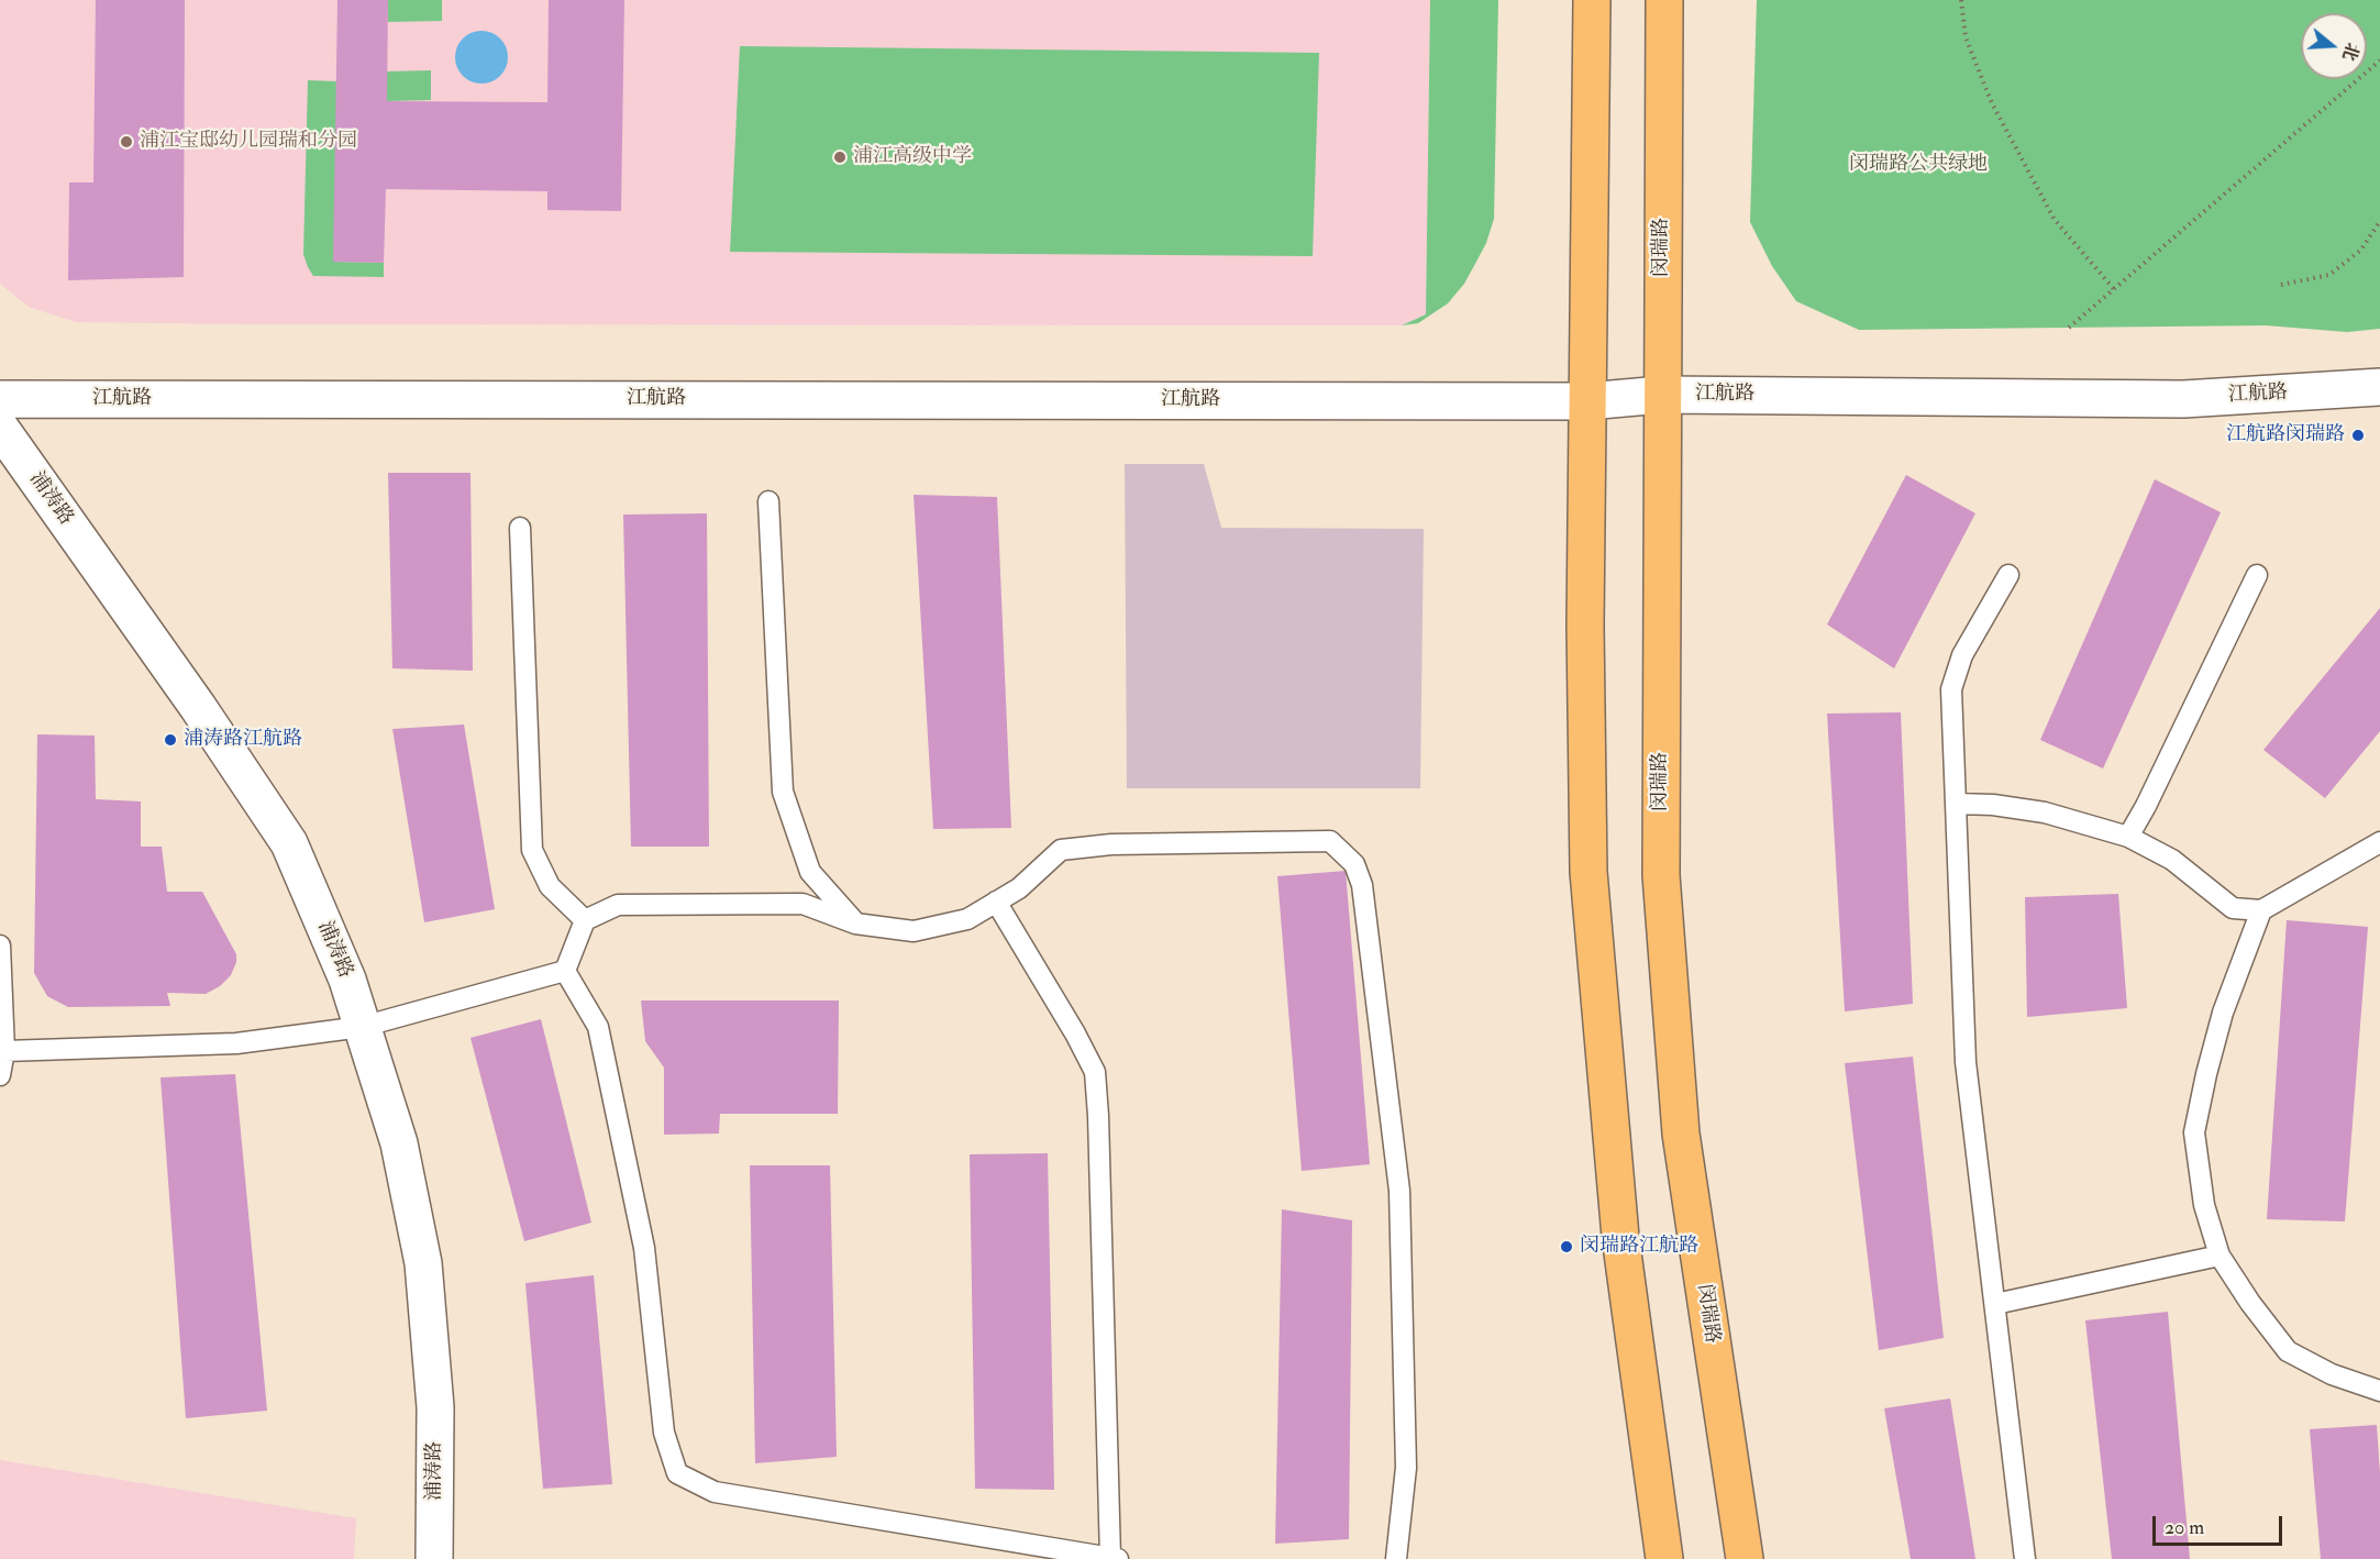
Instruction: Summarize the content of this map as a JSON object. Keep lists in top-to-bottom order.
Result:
{
  "streets": {
    "main road": ["闵瑞路"],
    "street": ["江航路", "浦涛路"]
  },
  "crossings": [
    ["闵瑞路", "江航路"]
  ],
  "parks": ["闵瑞路公共绿地"],
  "places": [
    "浦江宝邸幼儿园瑞和分园",
    "浦江高级中学",
    "江航路闵瑞路",
    "浦涛路江航路",
    "闵瑞路江航路"
  ],
  "scale_bar": "20 m",
  "north": "right"
}
